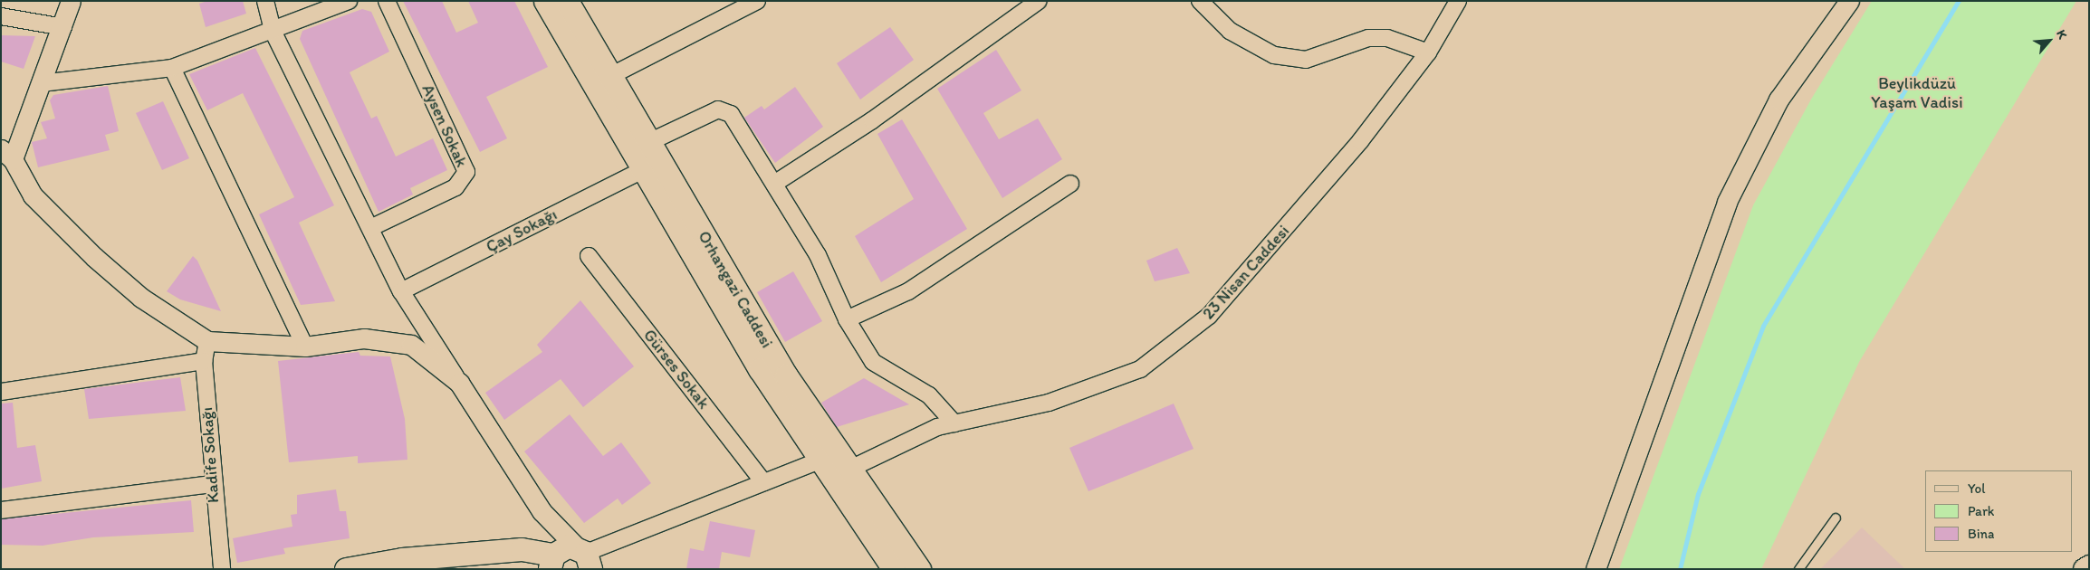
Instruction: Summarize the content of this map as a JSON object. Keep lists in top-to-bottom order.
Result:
{
  "streets": {
    "main road": ["Orhangazi Caddesi"],
    "street": [
      "Aysen Sokak",
      "Çay Sokağı",
      "23 Nisan Caddesi",
      "Gürses Sokak",
      "Kadife Sokağı"
    ]
  },
  "crossings": [
    ["Çay Sokağı", "Orhangazi Caddesi"],
    ["23 Nisan Caddesi", "Orhangazi Caddesi"]
  ],
  "parks": ["Beylikdüzü Yaşam Vadisi"],
  "legend": ["Yol", "Park", "Bina"],
  "north": "top right"
}
